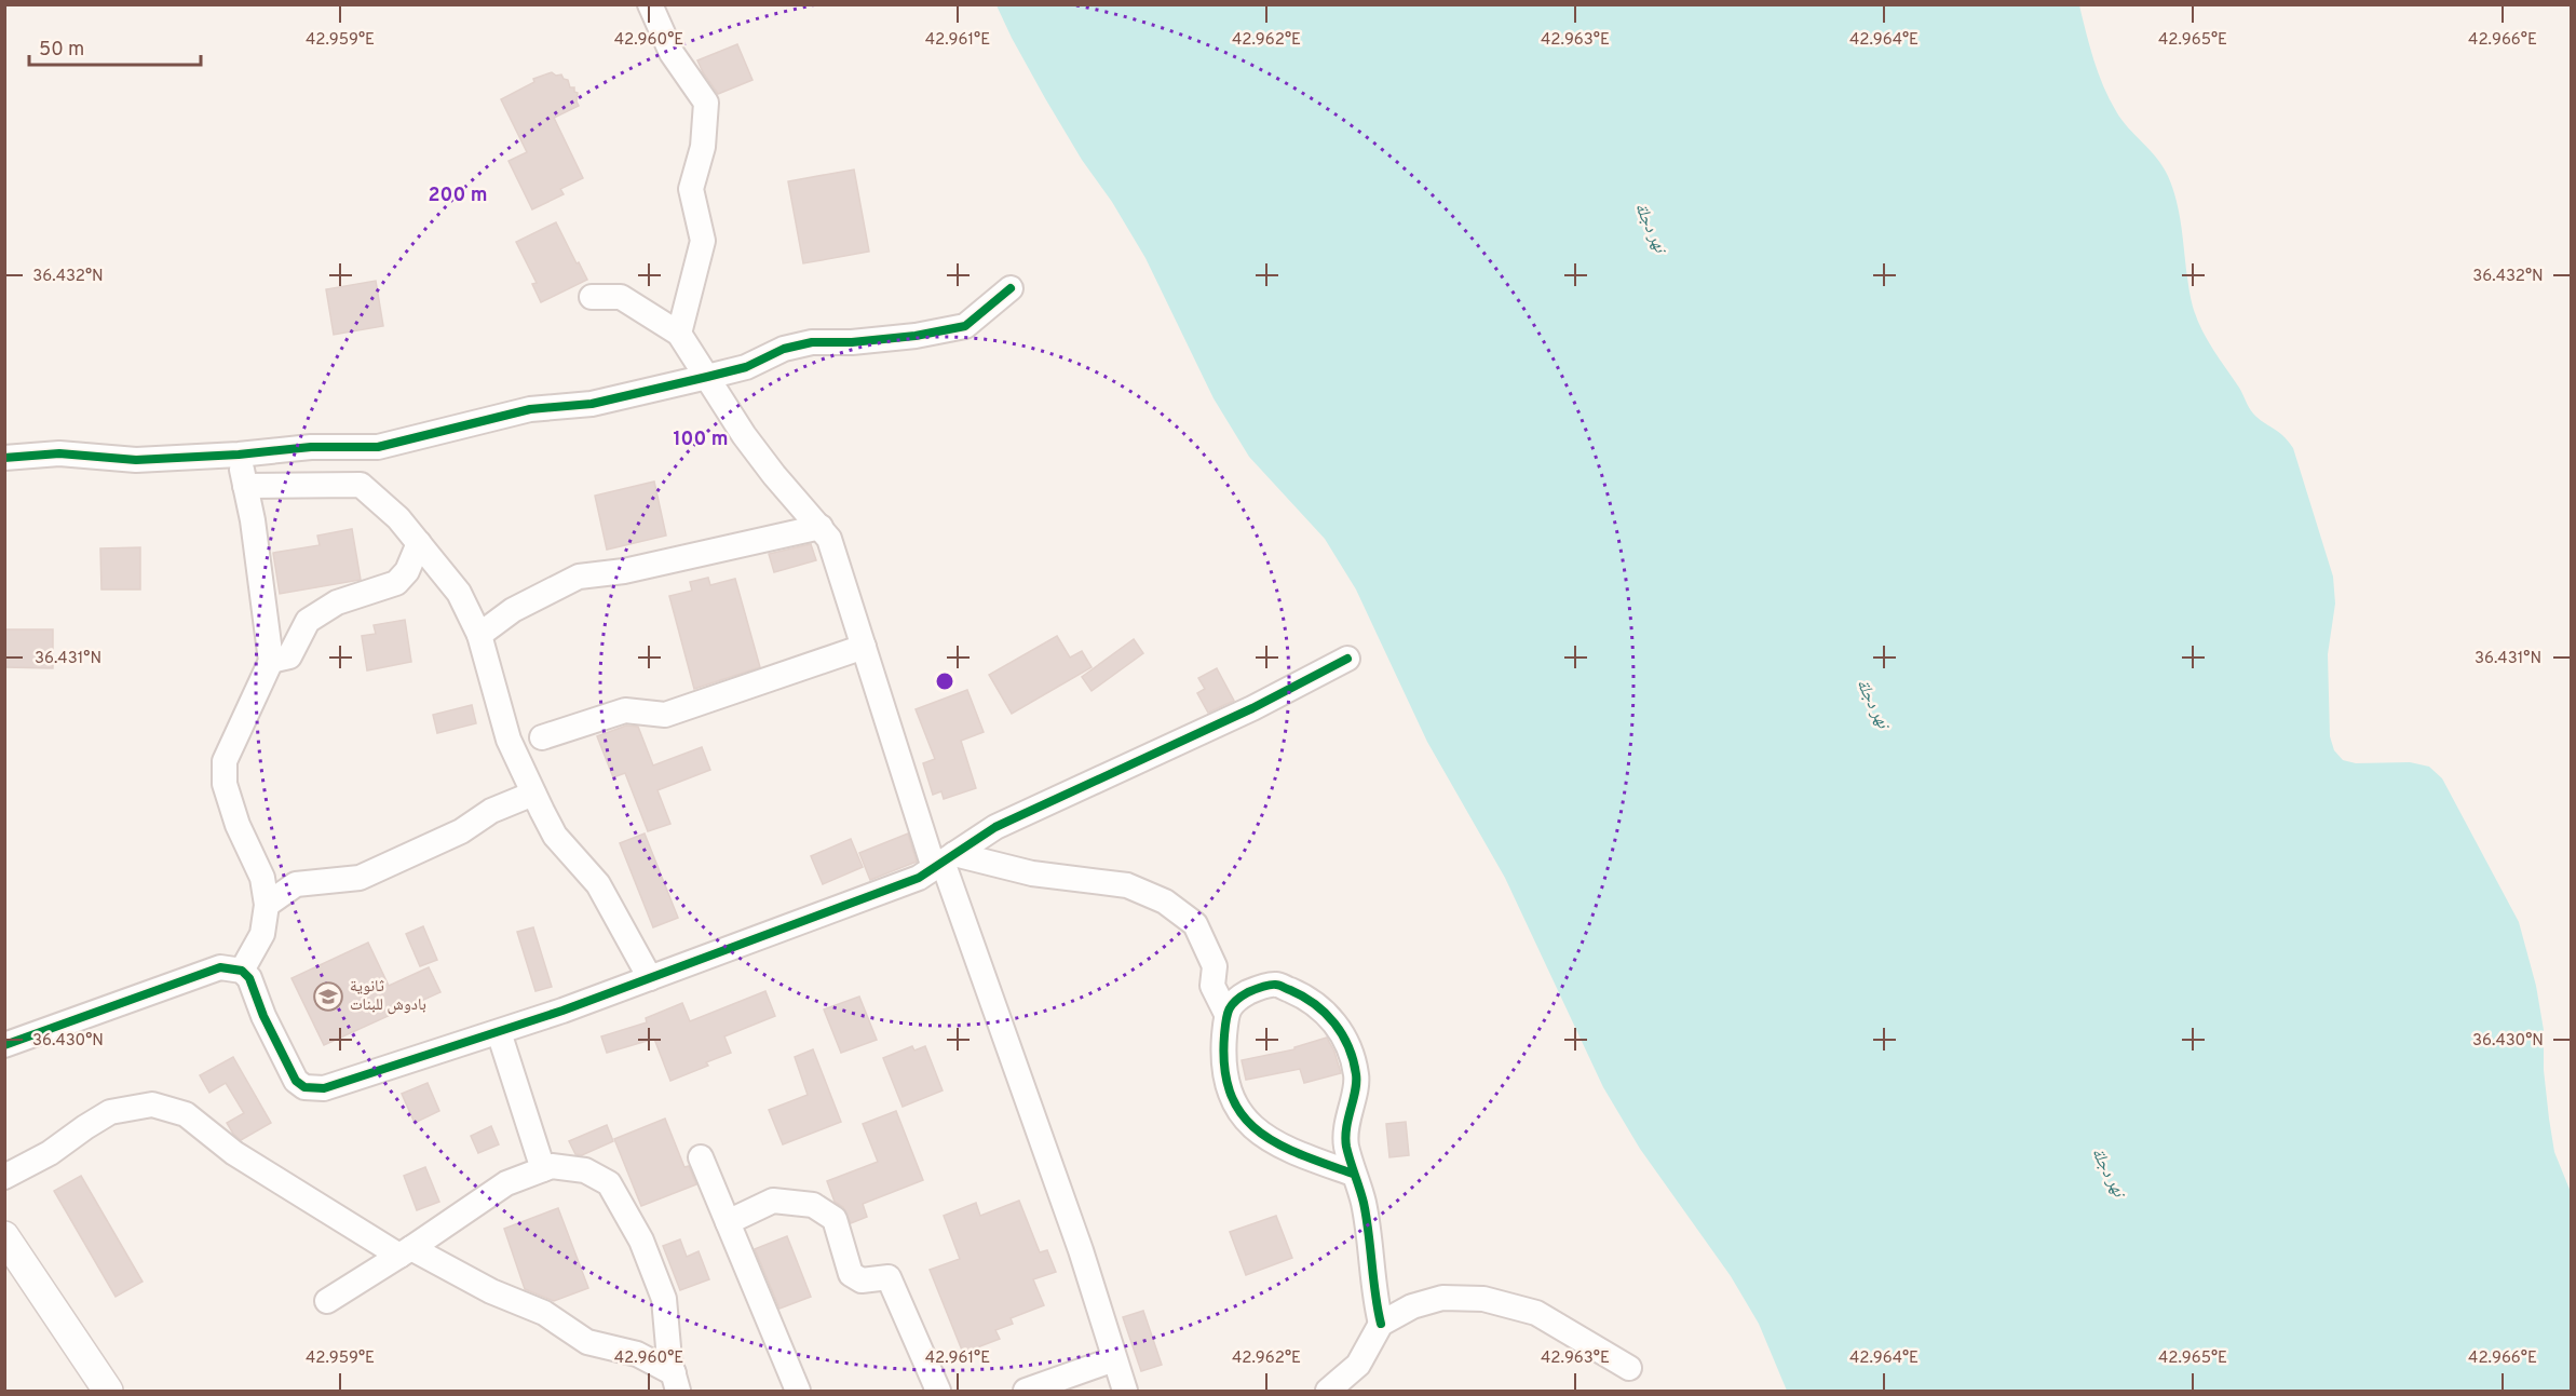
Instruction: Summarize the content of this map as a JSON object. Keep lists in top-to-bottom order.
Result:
{
  "water": ["نهر دجلة"],
  "places": {
    "school or university": ["ثانوية بادوش للبنات"]
  },
  "scale_bar": "50 m",
  "coordinates": [
    "42.959°E",
    "42.960°E",
    "42.961°E",
    "42.962°E",
    "42.963°E",
    "42.964°E",
    "42.965°E",
    "42.966°E",
    "36.432°N",
    "36.431°N",
    "36.430°N"
  ],
  "rings": ["200 m", "100 m"]
}
